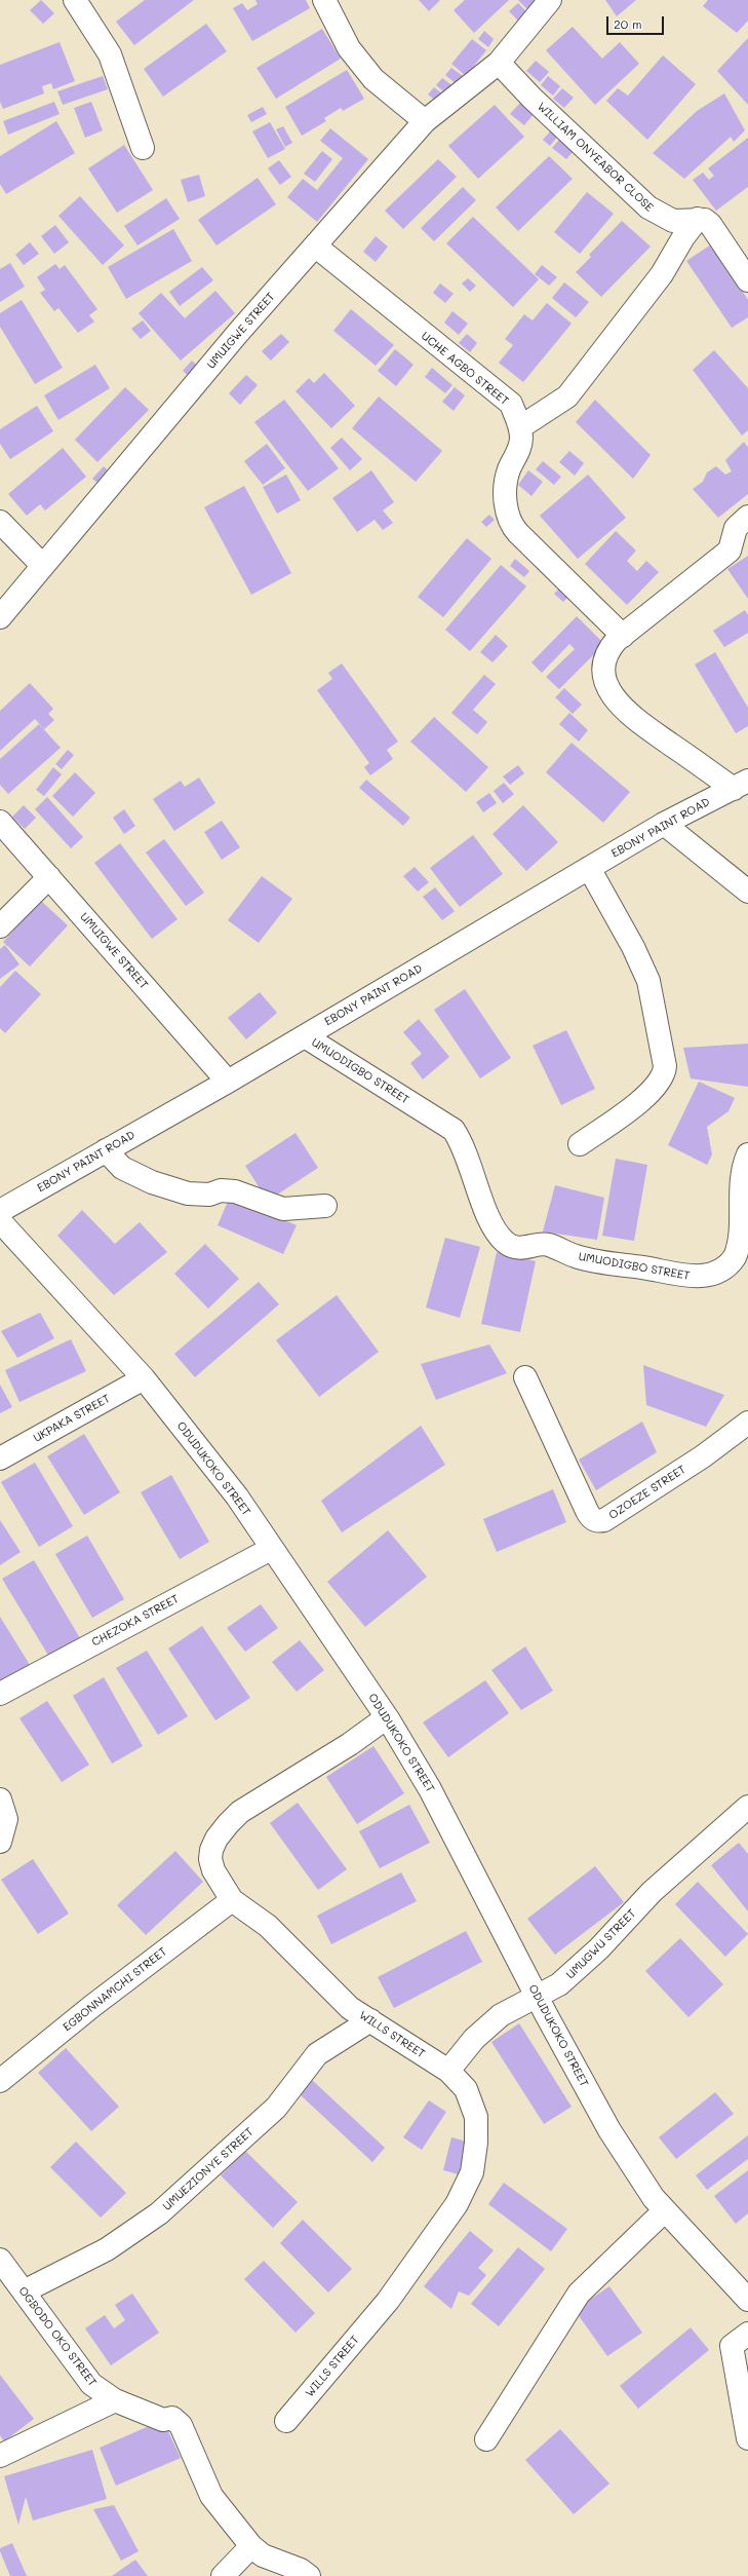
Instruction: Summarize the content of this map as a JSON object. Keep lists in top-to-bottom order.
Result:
{
  "streets": {
    "street": [
      "WILLIAM ONYEABOR CLOSE",
      "UMUIGWE STREET",
      "UCHE AGBO STREET",
      "EBONY PAINT ROAD",
      "UMUODIGBO STREET",
      "UKPAKA STREET",
      "ODUDUKOKO STREET",
      "OZOEZE STREET",
      "CHEZOKA STREET",
      "UMUGWU STREET",
      "EGBONNAMCHI STREET",
      "WILLS STREET",
      "UMUEZIONYE STREET",
      "OGBODO OKO STREET"
    ]
  },
  "crossings": [
    ["WILLIAM ONYEABOR CLOSE", "UMUIGWE STREET"],
    ["UMUIGWE STREET", "UCHE AGBO STREET"],
    ["UMUIGWE STREET", "EBONY PAINT ROAD"],
    ["EBONY PAINT ROAD", "UMUODIGBO STREET"],
    ["UKPAKA STREET", "ODUDUKOKO STREET"],
    ["ODUDUKOKO STREET", "CHEZOKA STREET"],
    ["ODUDUKOKO STREET", "UMUGWU STREET"],
    ["ODUDUKOKO STREET", "WILLS STREET"],
    ["UMUGWU STREET", "WILLS STREET"],
    ["EGBONNAMCHI STREET", "WILLS STREET"],
    ["WILLS STREET", "UMUEZIONYE STREET"],
    ["UMUEZIONYE STREET", "OGBODO OKO STREET"]
  ],
  "scale_bar": "20 m"
}
